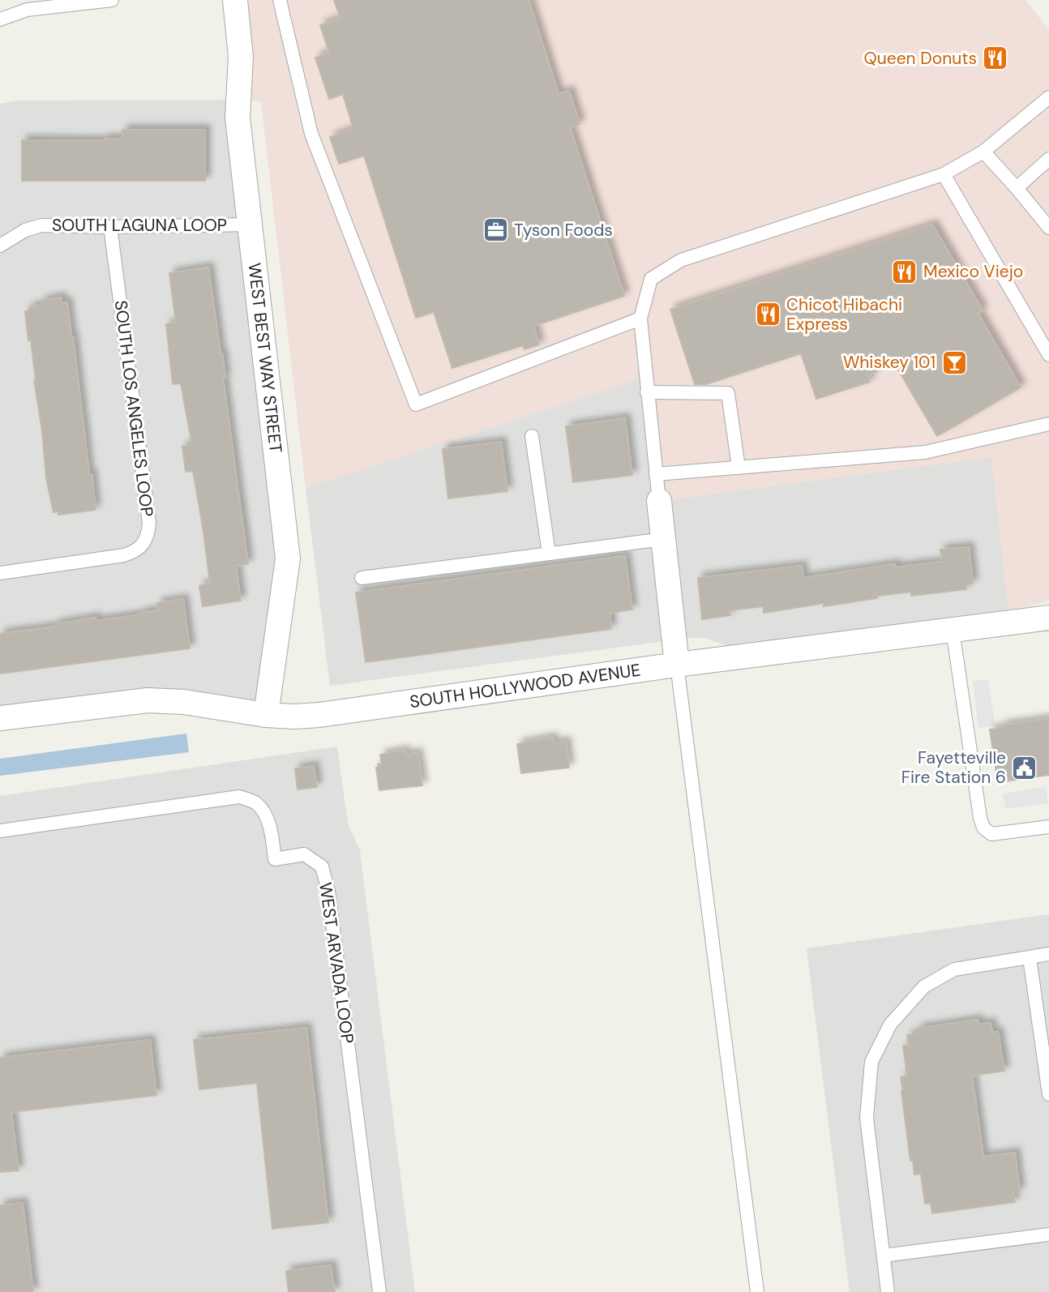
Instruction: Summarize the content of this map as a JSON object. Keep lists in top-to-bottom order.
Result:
{
  "streets": {
    "street": ["WEST BEST WAY STREET", "SOUTH HOLLYWOOD AVENUE"],
    "lane": ["SOUTH LAGUNA LOOP", "SOUTH LOS ANGELES LOOP", "WEST ARVADA LOOP"]
  },
  "crossings": [
    ["SOUTH LAGUNA LOOP", "WEST BEST WAY STREET"],
    ["SOUTH LAGUNA LOOP", "SOUTH LOS ANGELES LOOP"],
    ["WEST BEST WAY STREET", "SOUTH HOLLYWOOD AVENUE"]
  ],
  "places": {
    "restaurant": ["Queen Donuts", "Mexico Viejo", "Chicot Hibachi Express"],
    "office": ["Tyson Foods"],
    "bar": ["Whiskey 101"],
    "public building": ["Fayetteville Fire Station 6"]
  }
}
